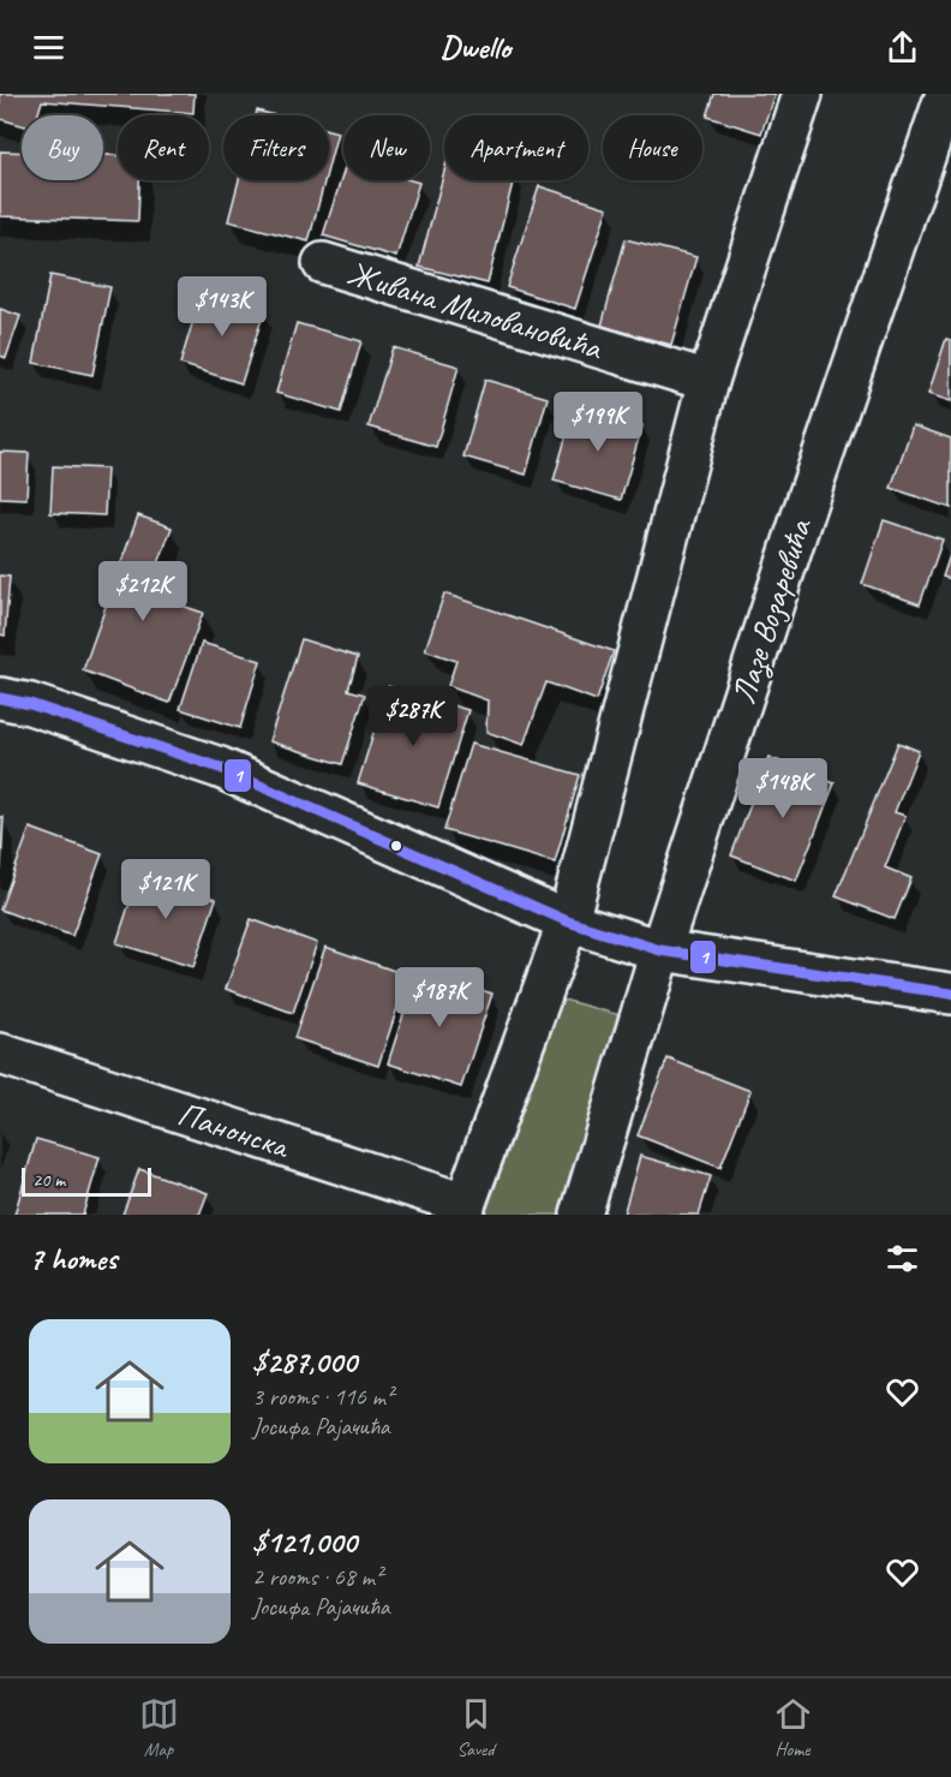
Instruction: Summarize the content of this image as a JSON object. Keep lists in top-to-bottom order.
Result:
{
  "streets": {
    "street": ["Живана Миловановића", "Лазе Возаревића", "Панонска"]
  },
  "lines": ["transit line 1"],
  "scale_bar": "20 m",
  "page": {
    "header": "Dwello",
    "chip": [
      "Buy",
      "Rent",
      "Filters",
      "New",
      "Apartment",
      "House"
    ],
    "price": [
      "$143K",
      "$199K",
      "$212K",
      "$287K",
      "$148K",
      "$121K",
      "$187K"
    ],
    "scale": "20 m",
    "heading": "7 homes",
    "list": [
      {
        "name": "$287,000",
        "note": "3 rooms · 116 m² · Јосифа Рајачића"
      },
      {
        "name": "$121,000",
        "note": "2 rooms · 68 m² · Јосифа Рајачића"
      }
    ],
    "tabs": ["Map", "Saved", "Home"]
  }
}
